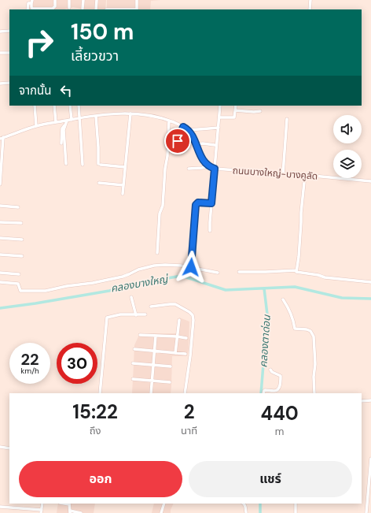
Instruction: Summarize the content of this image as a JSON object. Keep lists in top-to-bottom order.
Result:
{
  "streets": {
    "street": ["ถนนบางใหญ่-บางคูลัด"]
  },
  "water": ["คลองบางใหญ่", "คลองตาด่อน"],
  "page": {
    "turn": ["150 m", "เลี้ยวขวา"],
    "then": "จากนั้น",
    "speed": "22 km/h",
    "limit": "30",
    "eta": [
      "15:22",
      "ถึง",
      "2",
      "นาที",
      "440",
      "m"
    ],
    "buttons": ["ออก", "แชร์"]
  }
}
